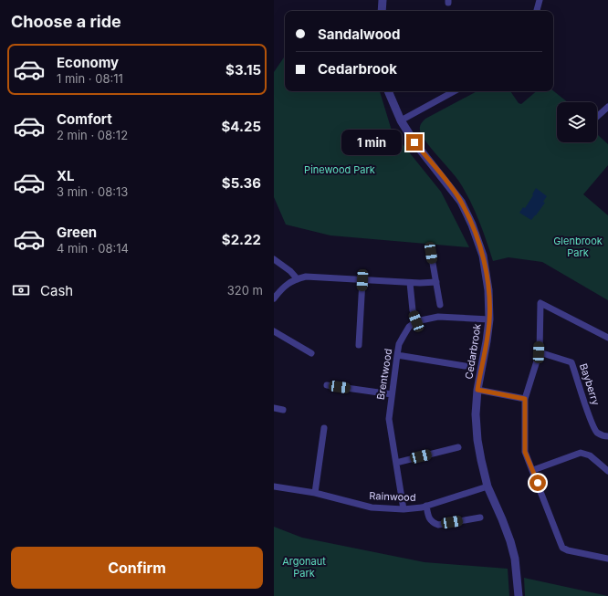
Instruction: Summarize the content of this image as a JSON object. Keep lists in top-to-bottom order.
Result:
{
  "streets": {
    "street": [
      "Cedarbrook",
      "Brentwood",
      "Bayberry",
      "Rainwood"
    ]
  },
  "crossings": [
    ["Cedarbrook", "Rainwood"],
    ["Brentwood", "Rainwood"]
  ],
  "parks": ["Pinewood Park", "Glenbrook Park", "Argonaut Park"],
  "page": {
    "heading": "Choose a ride",
    "banner": ["Sandalwood", "Cedarbrook"],
    "list": [
      {
        "name": "Economy",
        "note": "1 min · 08:11",
        "value": "$3.15"
      },
      {
        "name": "Comfort",
        "note": "2 min · 08:12",
        "value": "$4.25"
      },
      {
        "name": "XL",
        "note": "3 min · 08:13",
        "value": "$5.36"
      },
      {
        "name": "Green",
        "note": "4 min · 08:14",
        "value": "$2.22"
      }
    ],
    "bubble": "1 min",
    "pay": ["Cash", "320 m"],
    "buttons": "Confirm"
  }
}
